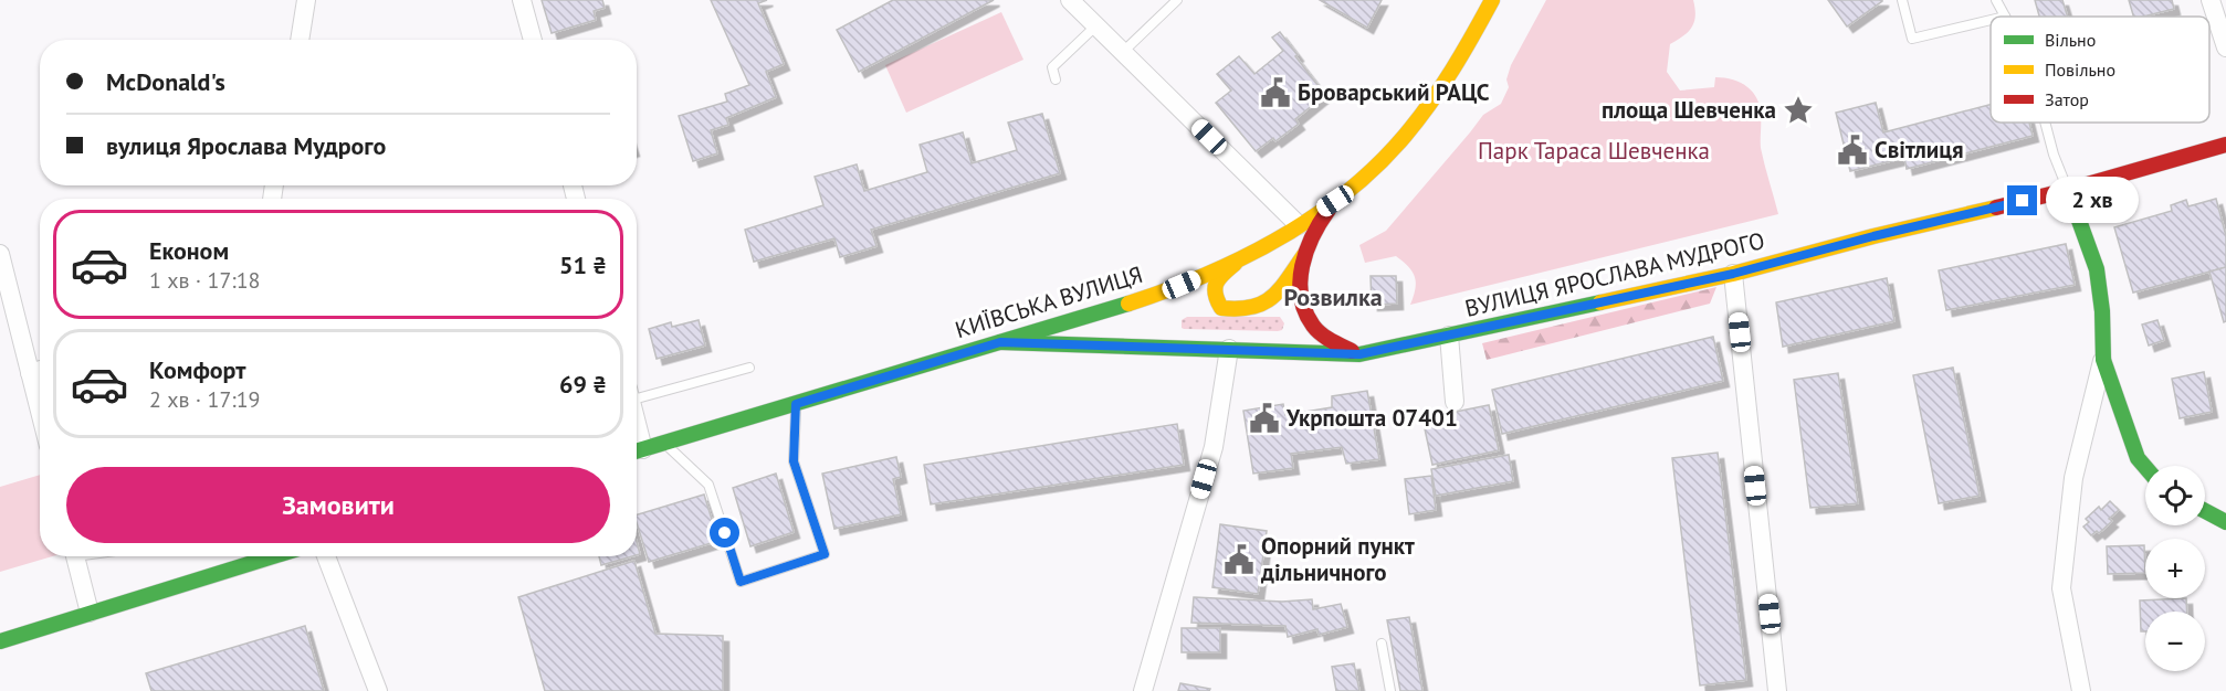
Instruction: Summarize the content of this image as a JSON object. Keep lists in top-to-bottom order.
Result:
{
  "streets": {
    "main road": ["ВУЛИЦЯ ЯРОСЛАВА МУДРОГО", "КИЇВСЬКА ВУЛИЦЯ"]
  },
  "crossings": [
    ["ВУЛИЦЯ ЯРОСЛАВА МУДРОГО", "КИЇВСЬКА ВУЛИЦЯ"]
  ],
  "districts": ["Розвилка"],
  "parks": ["Парк Тараса Шевченка"],
  "places": {
    "public building": [
      "Броварський РАЦС",
      "Світлиця",
      "Укрпошта 07401",
      "Опорний пункт дільничного"
    ],
    "place": ["площа Шевченка"]
  },
  "legend": ["Вільно", "Повільно", "Затор"],
  "page": {
    "banner": ["McDonald's", "вулиця Ярослава Мудрого"],
    "bubble": "2 хв",
    "list": [
      {
        "name": "Економ",
        "note": "1 хв · 17:18",
        "value": "51 ₴"
      },
      {
        "name": "Комфорт",
        "note": "2 хв · 17:19",
        "value": "69 ₴"
      }
    ],
    "buttons": "Замовити",
    "map_buttons": ["+", "−"]
  }
}
